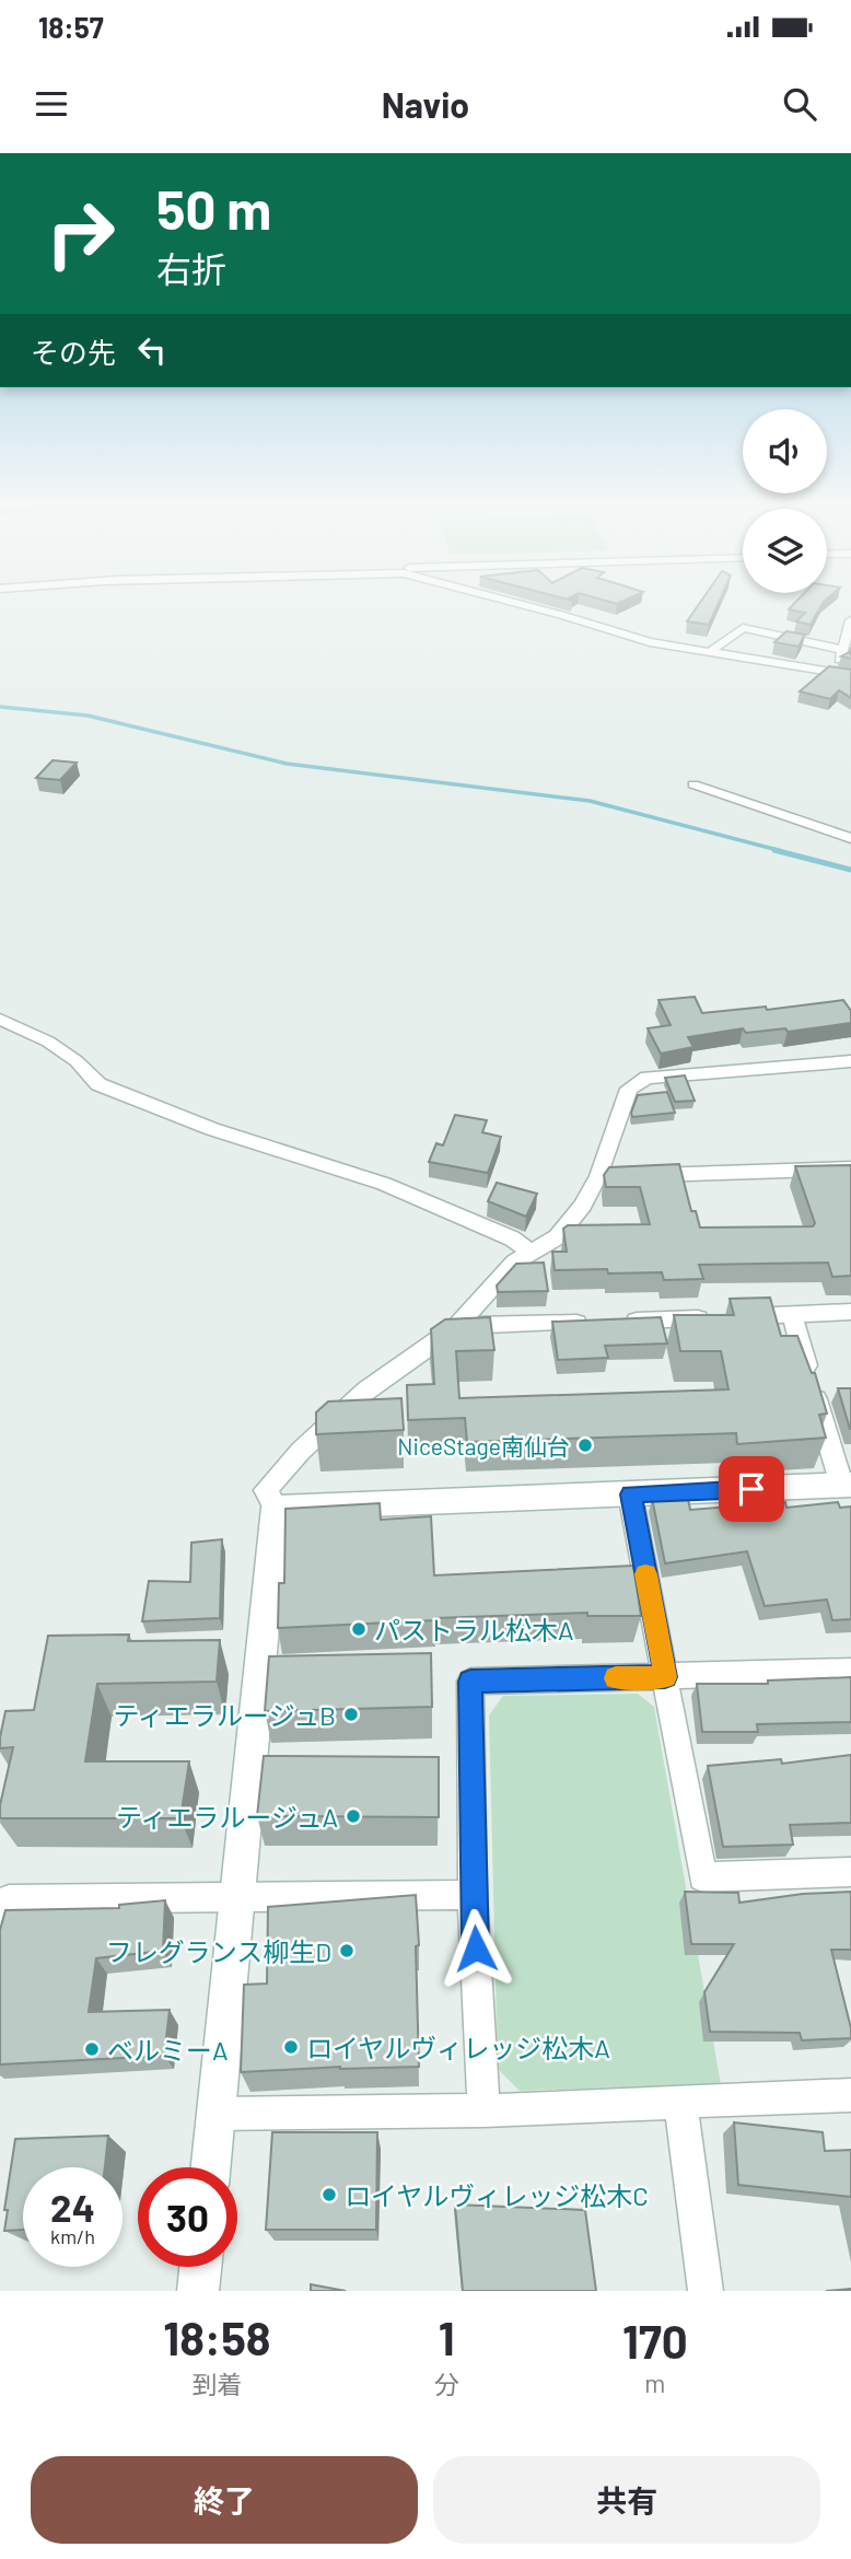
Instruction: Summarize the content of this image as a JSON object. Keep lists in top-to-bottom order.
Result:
{
  "places": [
    "NiceStage南仙台",
    "パストラル松木A",
    "ティエラルージュB",
    "ティエラルージュA",
    "フレグランス柳生D",
    "ロイヤルヴィレッジ松木A",
    "ベルミーA",
    "ロイヤルヴィレッジ松木C"
  ],
  "page": {
    "status": "18:57",
    "header": "Navio",
    "turn": ["50 m", "右折"],
    "then": "その先",
    "speed": "24 km/h",
    "limit": "30",
    "eta": [
      "18:58",
      "到着",
      "1",
      "分",
      "170",
      "m"
    ],
    "buttons": ["終了", "共有"]
  }
}
